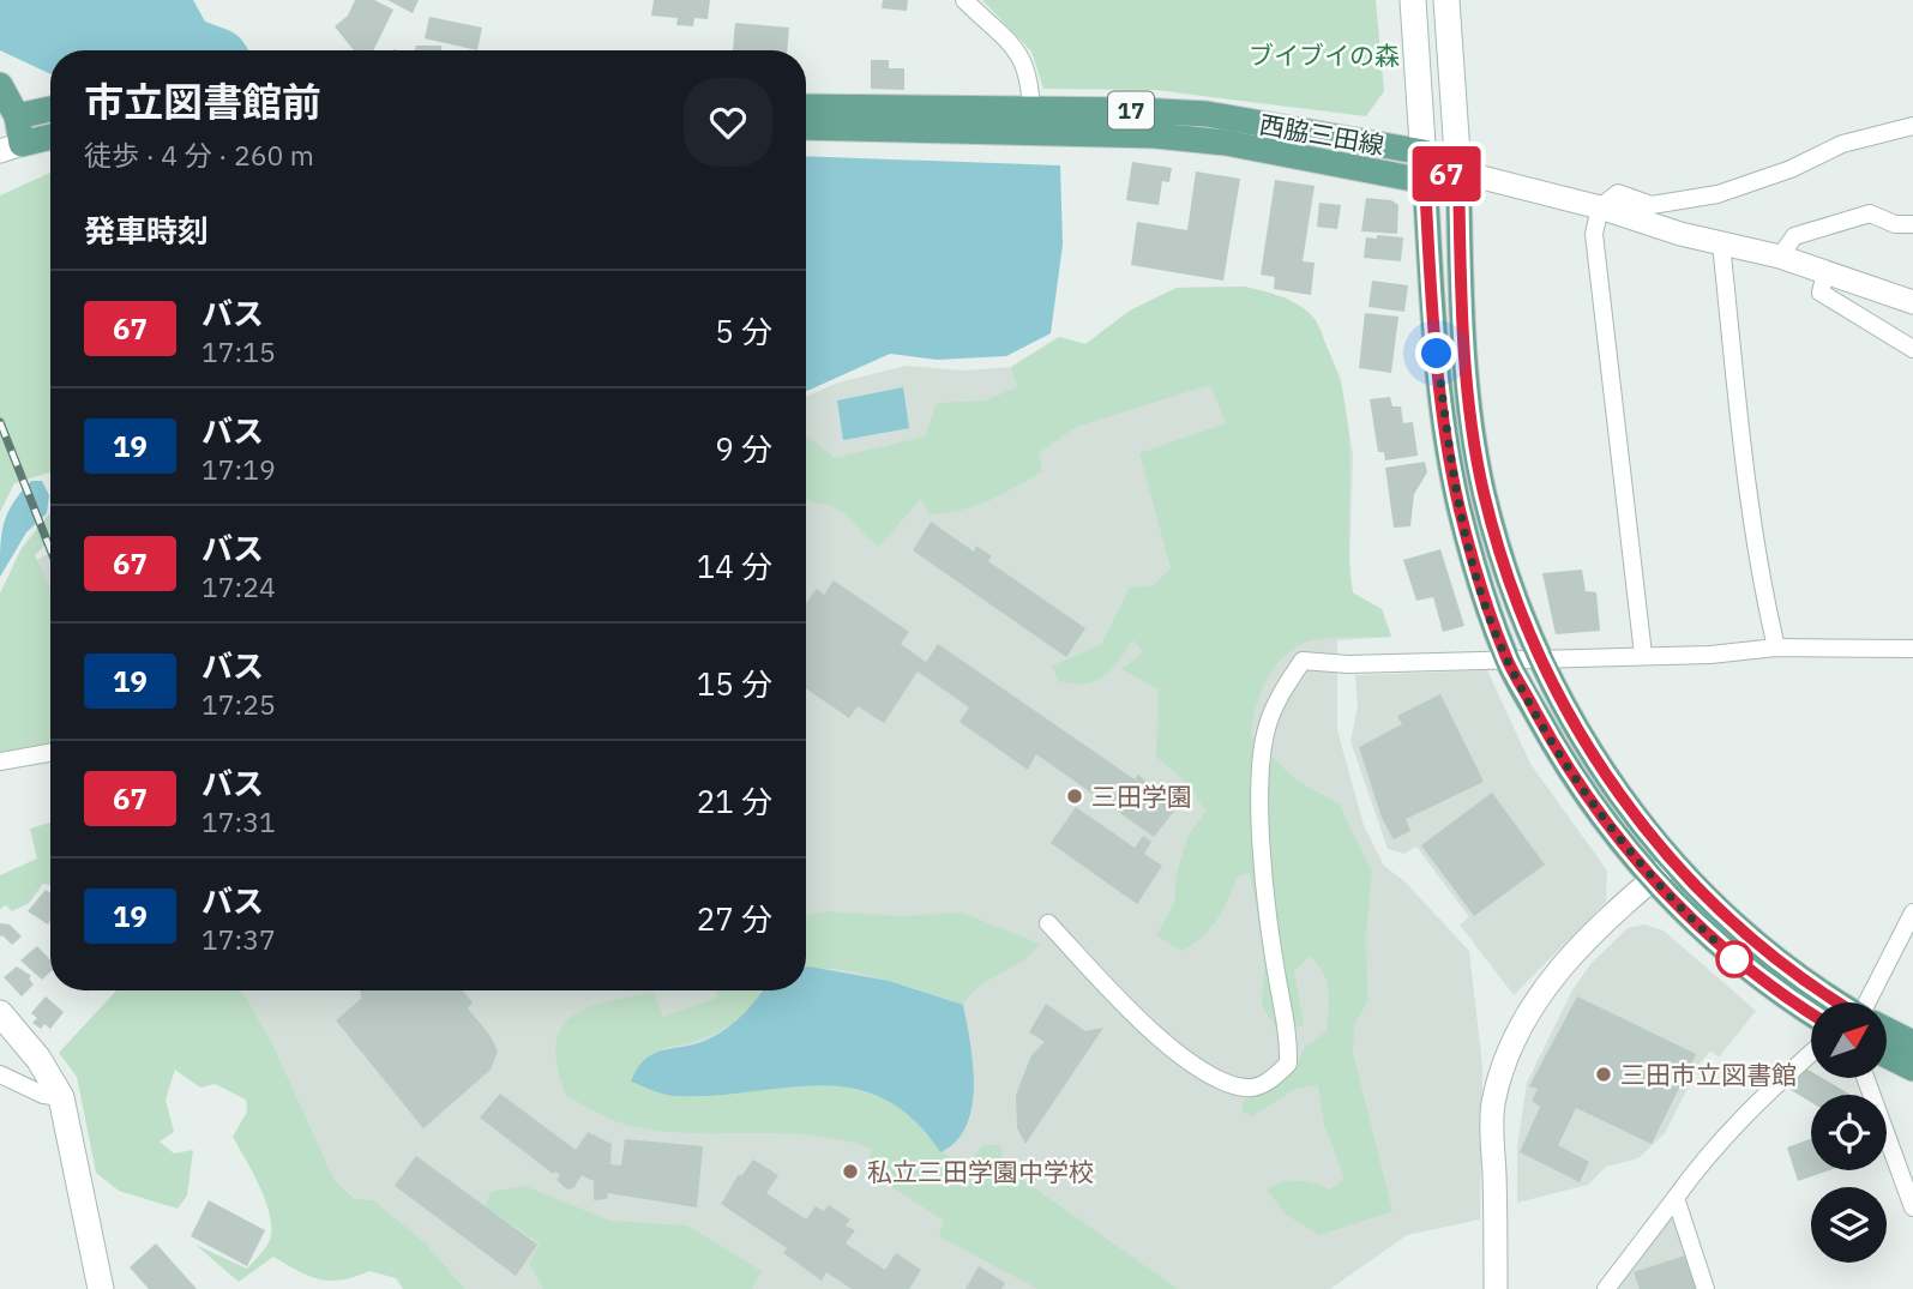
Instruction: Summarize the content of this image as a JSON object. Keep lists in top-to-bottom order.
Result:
{
  "streets": {
    "main road": ["17", "西脇三田線"]
  },
  "parks": ["ブイブイの森"],
  "places": ["三田学園", "三田市立図書館", "私立三田学園中学校"],
  "lines": ["bus line 67"],
  "north": "top right",
  "page": {
    "on_map": "67",
    "heading": [
      ["市立図書館前", "徒歩 · 4 分 · 260 m"],
      "発車時刻"
    ],
    "list": [
      {
        "mark": "67",
        "name": "バス",
        "note": "17:15",
        "value": "5 分"
      },
      {
        "mark": "19",
        "name": "バス",
        "note": "17:19",
        "value": "9 分"
      },
      {
        "mark": "67",
        "name": "バス",
        "note": "17:24",
        "value": "14 分"
      },
      {
        "mark": "19",
        "name": "バス",
        "note": "17:25",
        "value": "15 分"
      },
      {
        "mark": "67",
        "name": "バス",
        "note": "17:31",
        "value": "21 分"
      },
      {
        "mark": "19",
        "name": "バス",
        "note": "17:37",
        "value": "27 分"
      }
    ]
  }
}
